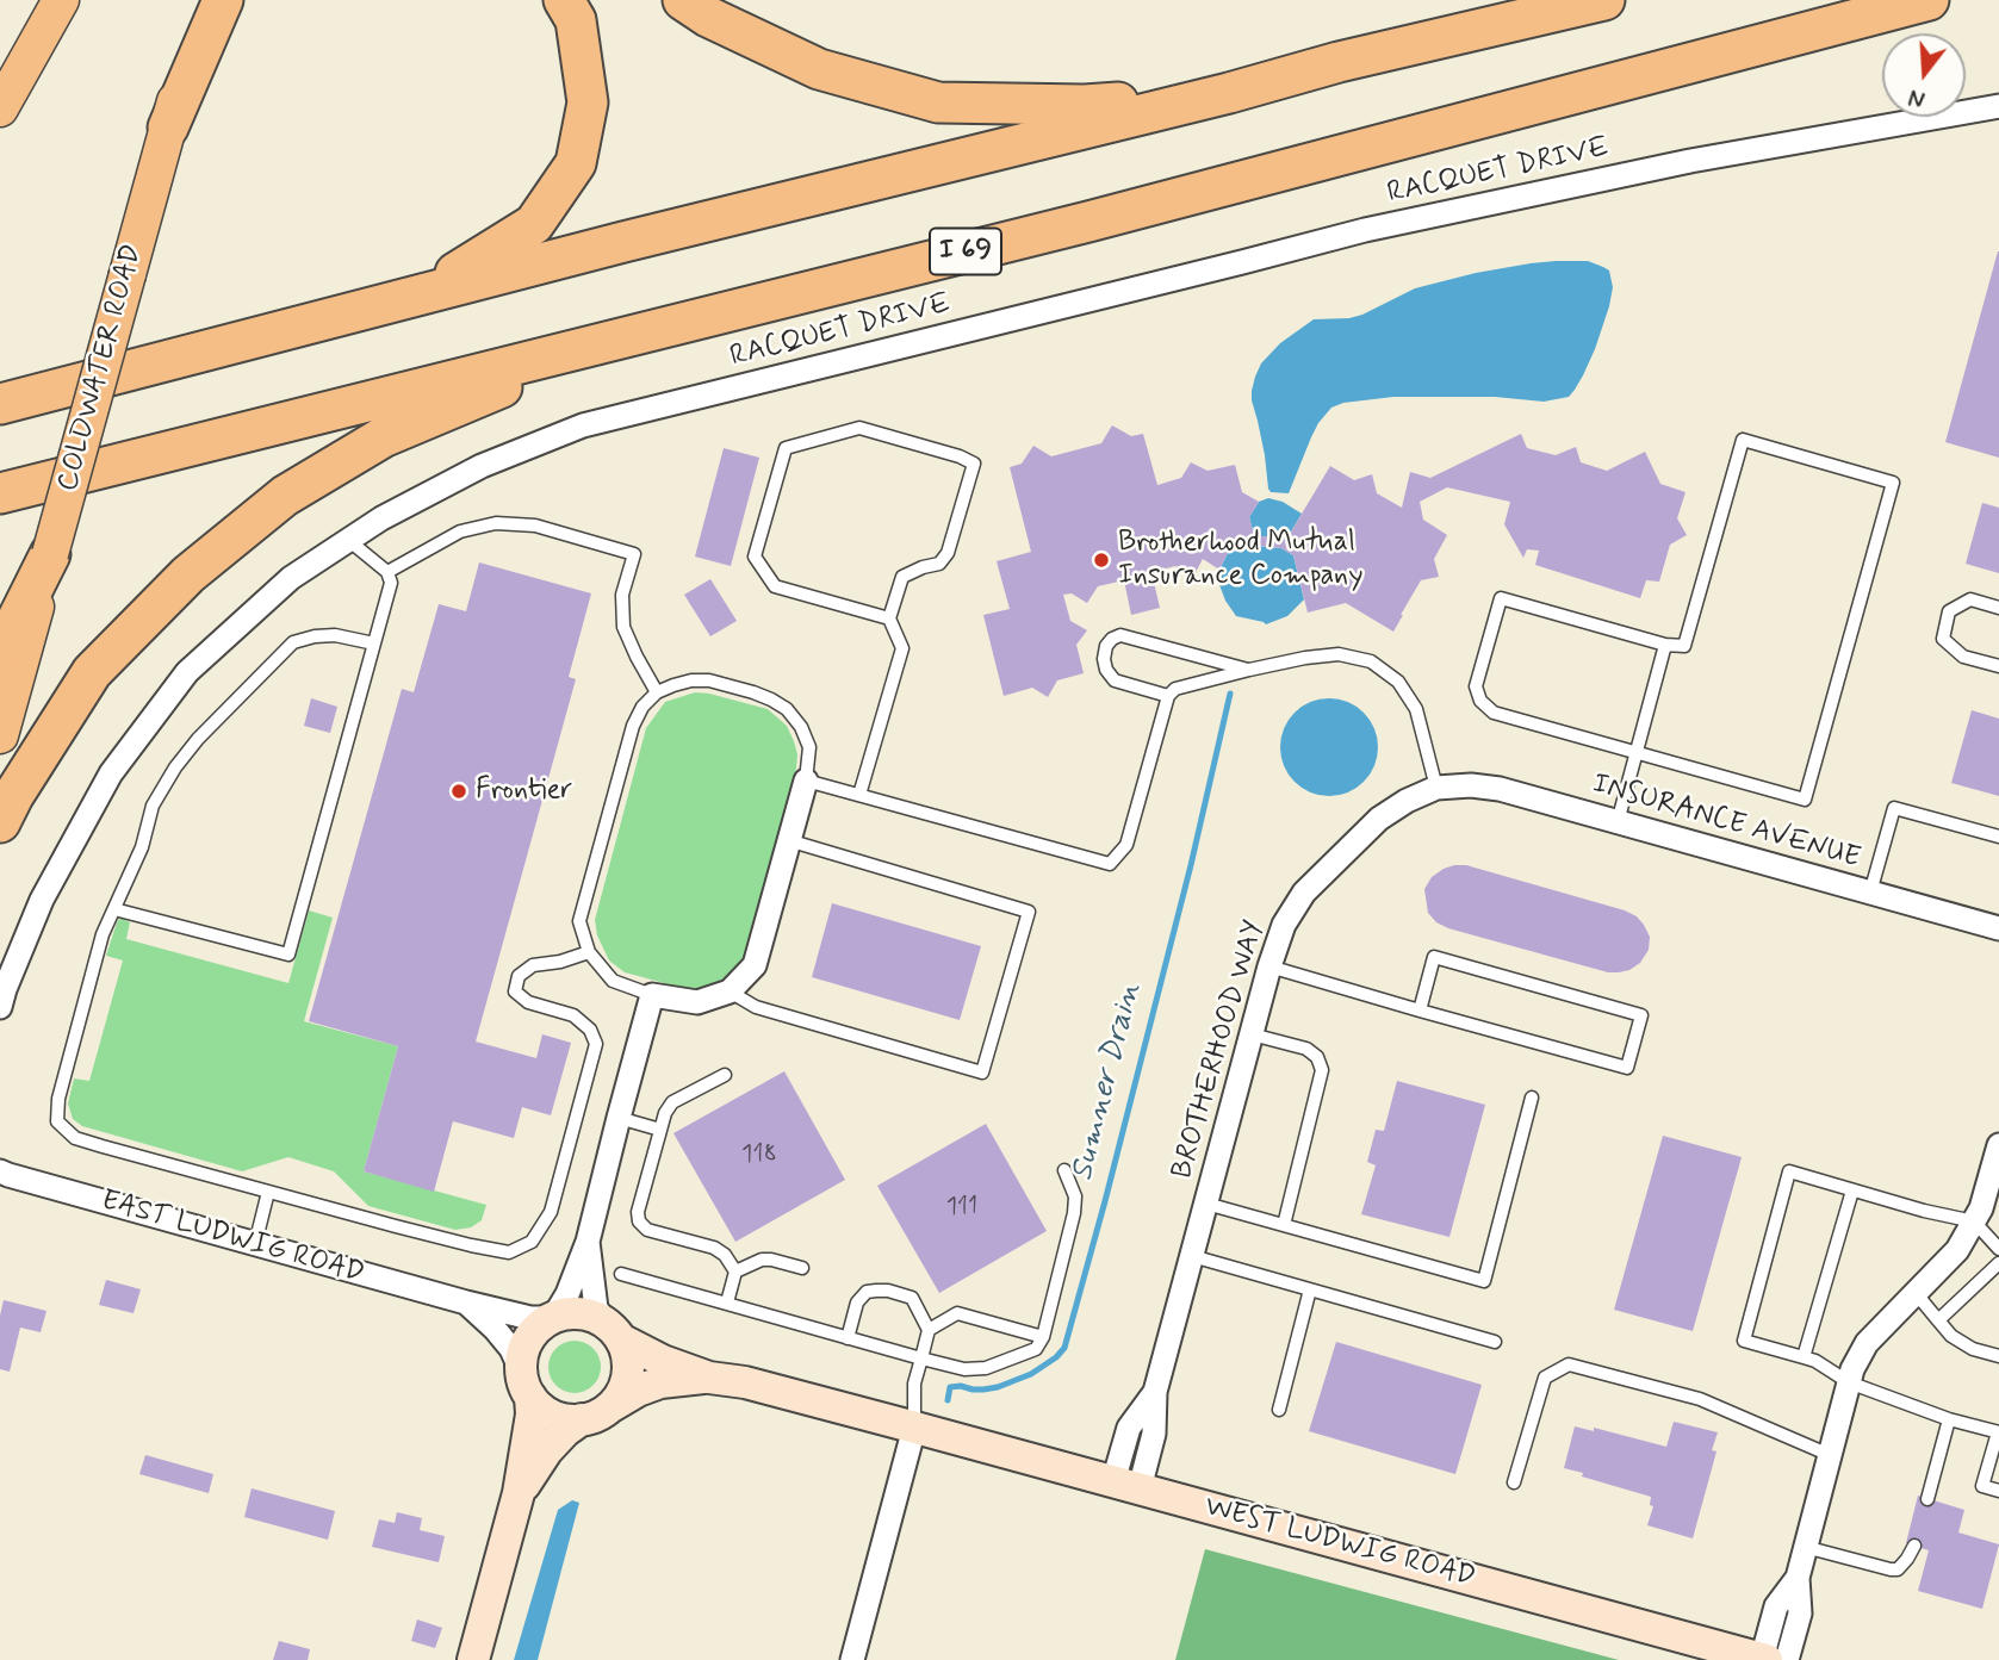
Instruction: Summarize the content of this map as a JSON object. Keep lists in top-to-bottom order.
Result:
{
  "streets": {
    "highway": ["I 69"],
    "main road": ["COLDWATER ROAD", "WEST LUDWIG ROAD"],
    "street": [
      "RACQUET DRIVE",
      "INSURANCE AVENUE",
      "BROTHERHOOD WAY",
      "EAST LUDWIG ROAD"
    ]
  },
  "crossings": [
    ["INSURANCE AVENUE", "BROTHERHOOD WAY"],
    ["BROTHERHOOD WAY", "WEST LUDWIG ROAD"]
  ],
  "water": ["Sumner Drain"],
  "places": ["Brotherhood Mutual Insurance Company", "Frontier"],
  "house_numbers": ["118", "111"],
  "north": "bottom"
}
